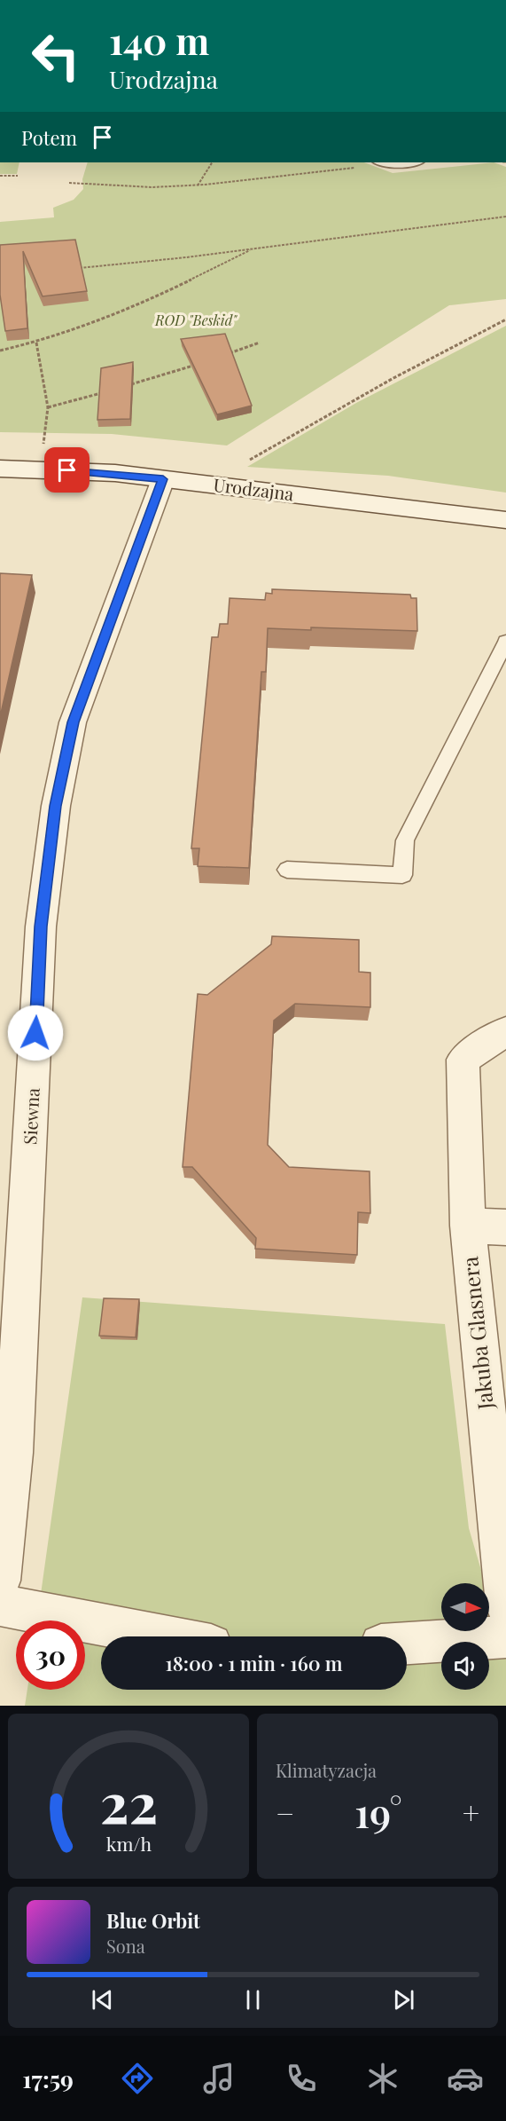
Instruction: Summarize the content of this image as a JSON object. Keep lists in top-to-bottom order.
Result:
{
  "streets": {
    "street": ["Urodzajna", "Siewna", "Jakuba Glasnera"]
  },
  "crossings": [
    ["Urodzajna", "Siewna"]
  ],
  "parks": ["ROD \"Beskid\""],
  "north": "right",
  "page": {
    "turn": ["140 m", "Urodzajna"],
    "then": "Potem",
    "limit": "30",
    "trip": "18:00 · 1 min · 160 m",
    "tile": "Klimatyzacja",
    "heat": ["−", "19°", "+"],
    "song": ["Blue Orbit", "Sona"],
    "tabs": "17:59",
    "gauge": ["22", "km/h"]
  }
}
